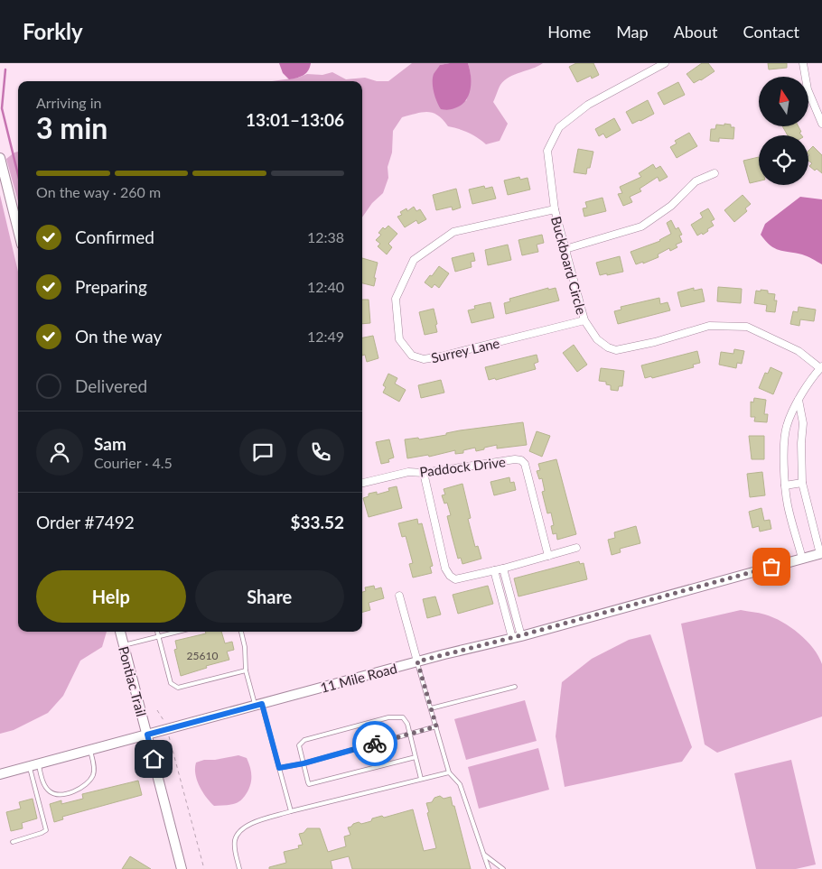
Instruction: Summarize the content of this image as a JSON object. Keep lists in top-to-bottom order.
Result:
{
  "streets": {
    "street": [
      "Buckboard Circle",
      "Surrey Lane",
      "Paddock Drive",
      "11 Mile Road",
      "Pontiac Trail"
    ]
  },
  "crossings": [
    ["Buckboard Circle", "Surrey Lane"],
    ["11 Mile Road", "Pontiac Trail"]
  ],
  "house_numbers": ["25610"],
  "north": "top",
  "page": {
    "header": "Forkly",
    "nav": [
      "Home",
      "Map",
      "About",
      "Contact"
    ],
    "heading": ["3 min", "Arriving in", "13:01–13:06"],
    "panel": [
      "Sam",
      "Courier · 4.5",
      "Order #7492",
      "$33.52"
    ],
    "bar": "On the way · 260 m",
    "list": [
      ["Confirmed", "12:38"],
      ["Preparing", "12:40"],
      ["On the way", "12:49"],
      "Delivered"
    ],
    "buttons": ["Help", "Share"]
  }
}
